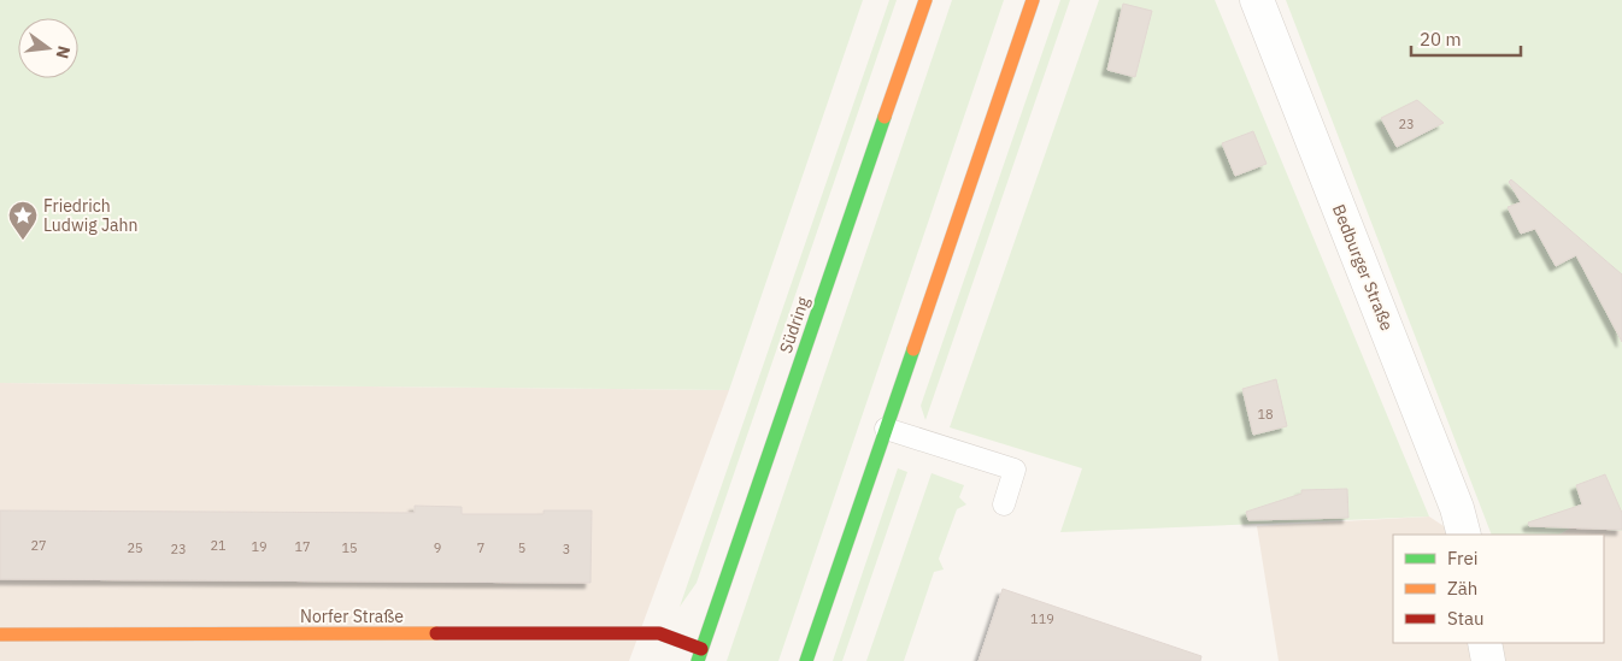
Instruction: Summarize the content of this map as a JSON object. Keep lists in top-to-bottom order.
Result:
{
  "streets": {
    "main road": ["Südring", "Norfer Straße"],
    "street": ["Bedburger Straße"]
  },
  "crossings": [
    ["Südring", "Norfer Straße"]
  ],
  "places": {
    "place": ["Friedrich Ludwig Jahn"]
  },
  "house_numbers": [
    "23",
    "18",
    "27",
    "21",
    "19",
    "17",
    "25",
    "15",
    "9",
    "7",
    "5",
    "23",
    "3",
    "119"
  ],
  "legend": ["Frei", "Zäh", "Stau"],
  "scale_bar": "20 m",
  "north": "right"
}
